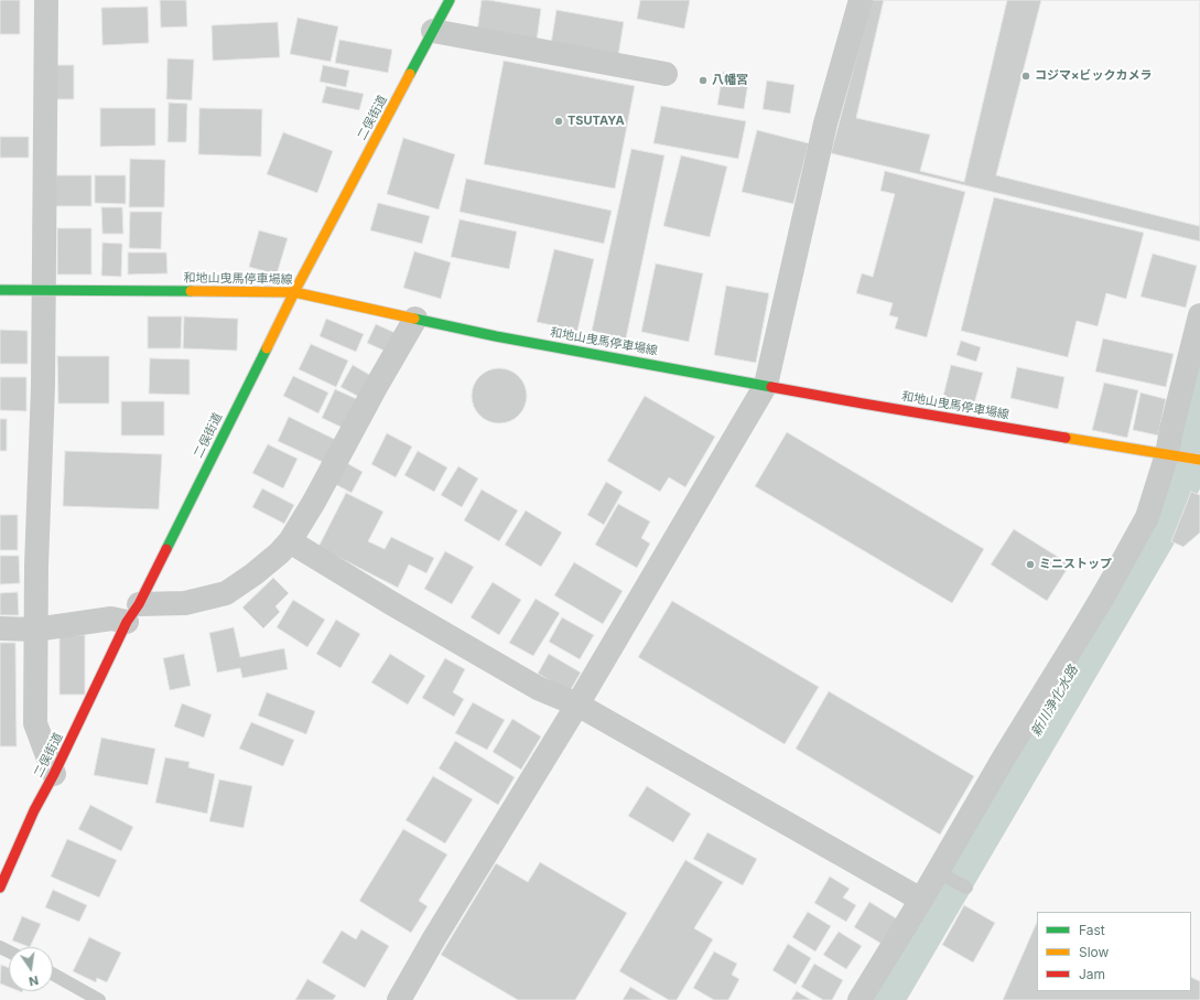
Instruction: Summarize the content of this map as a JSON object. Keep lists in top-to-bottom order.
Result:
{
  "streets": {
    "main road": ["二俣街道", "和地山曳馬停車場線"]
  },
  "crossings": [
    ["二俣街道", "和地山曳馬停車場線"]
  ],
  "water": ["新川浄化水路"],
  "places": [
    "コジマ×ビックカメラ",
    "八幡宮",
    "TSUTAYA",
    "ミニストップ"
  ],
  "legend": ["Fast", "Slow", "Jam"],
  "north": "bottom"
}
